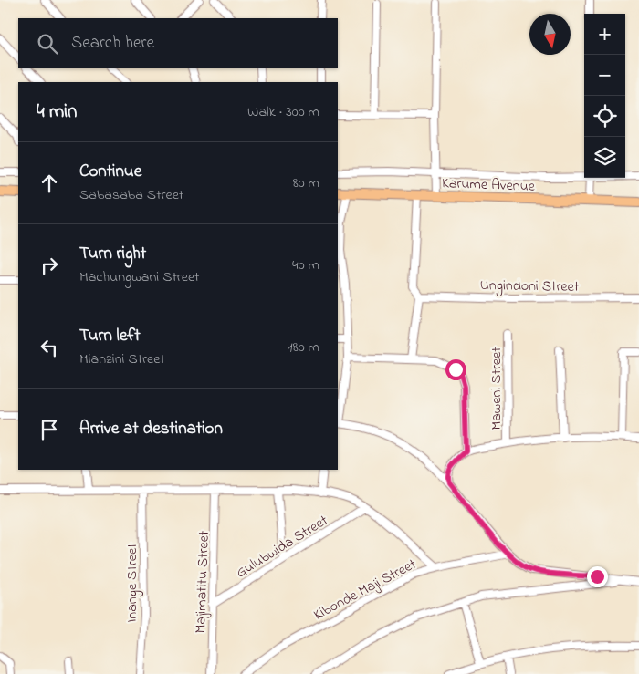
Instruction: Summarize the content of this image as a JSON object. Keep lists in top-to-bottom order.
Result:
{
  "streets": {
    "main road": ["Karume Avenue"],
    "street": [
      "Ungindoni Street",
      "Maweni Street",
      "Gulubwida Street",
      "Majimatitu Street",
      "Inange Street",
      "Kibonde Maji Street"
    ]
  },
  "crossings": [
    ["Gulubwida Street", "Majimatitu Street"]
  ],
  "north": "bottom",
  "page": {
    "map_buttons": ["+", "−"],
    "search": "Search here",
    "heading": ["4 min", "Walk · 300 m"],
    "list": [
      ["Continue", "Sabasaba Street", "80 m"],
      ["Turn right", "Machungwani Street", "40 m"],
      ["Turn left", "Mianzini Street", "180 m"],
      "Arrive at destination"
    ]
  }
}
